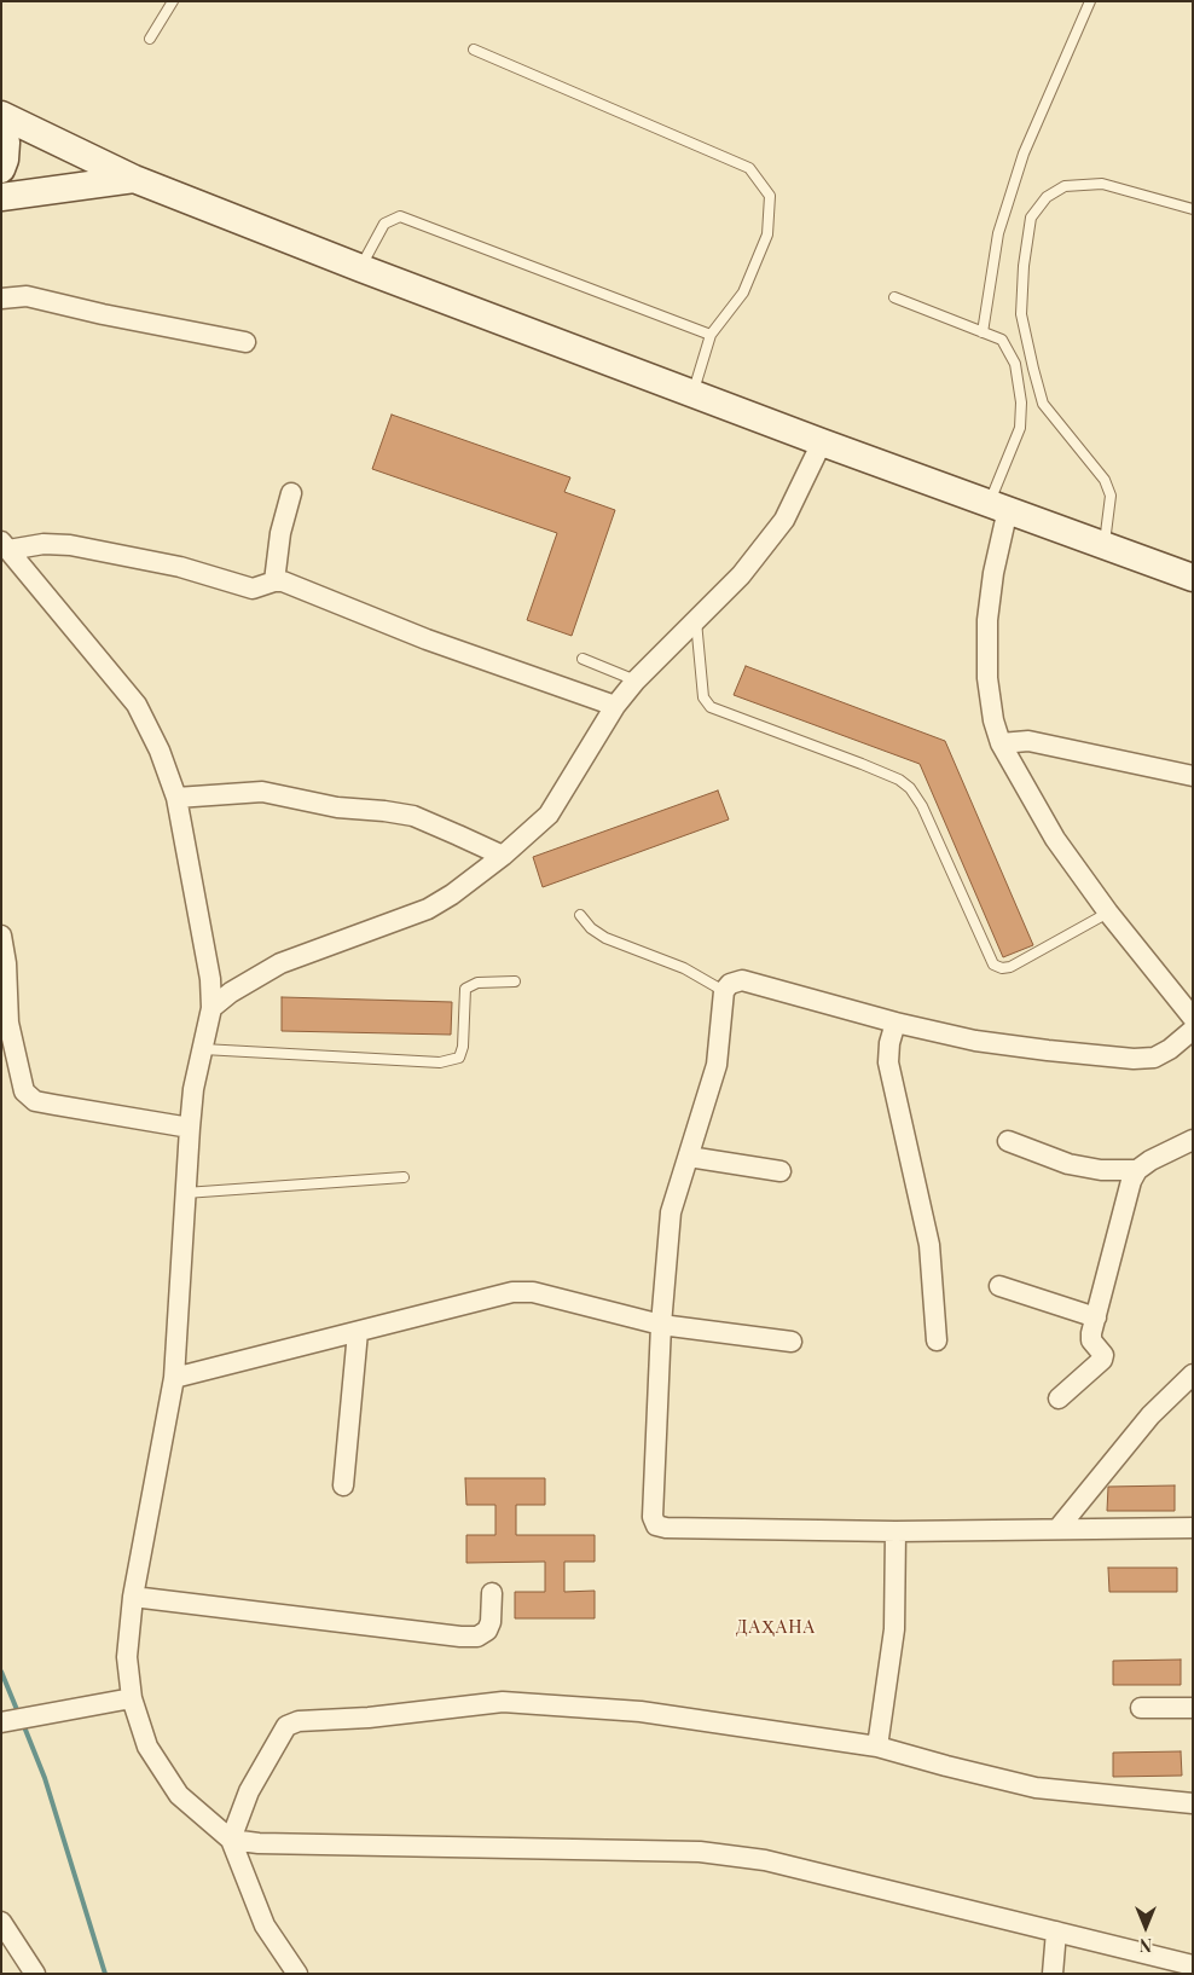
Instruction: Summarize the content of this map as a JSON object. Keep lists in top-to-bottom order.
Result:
{
  "districts": ["ДАҲАНА"],
  "north": "bottom"
}
